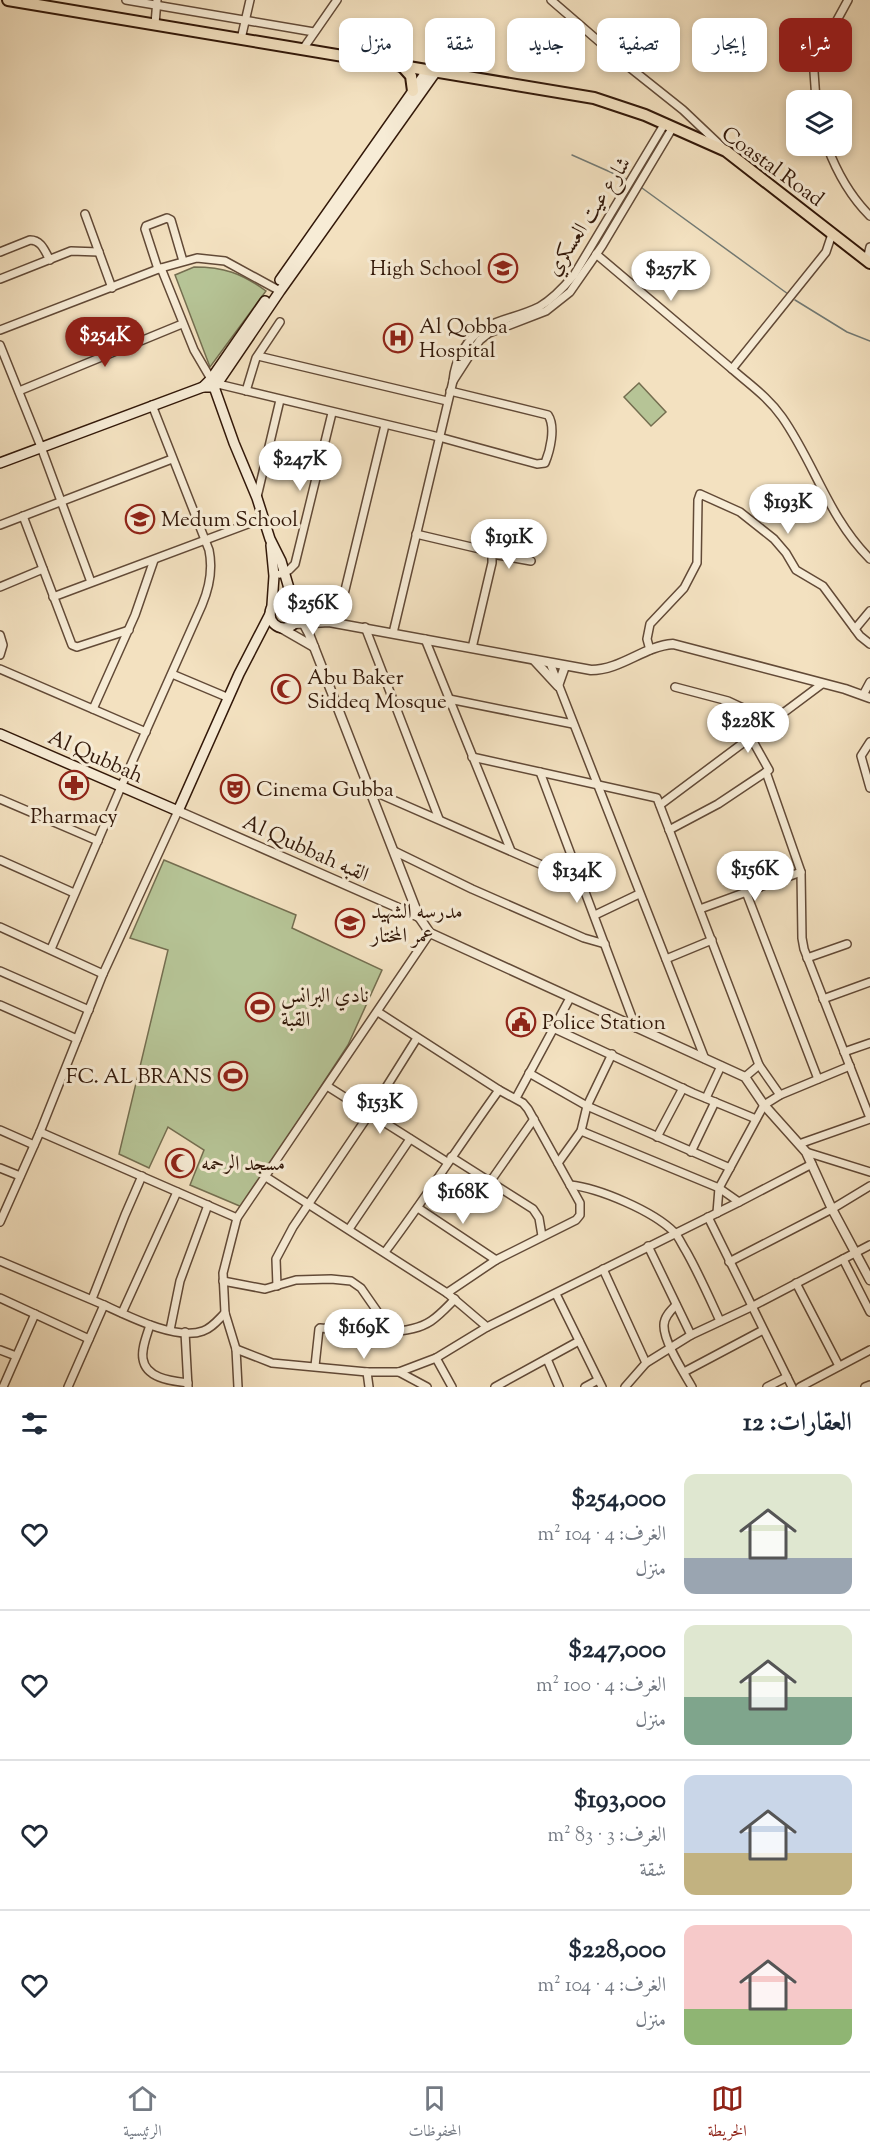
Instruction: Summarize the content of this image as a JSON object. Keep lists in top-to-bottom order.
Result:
{
  "streets": {
    "highway": ["Coastal Road"],
    "main road": ["Al Qubbah"],
    "street": ["شارع عيت العسكري", "Al Qubbah القبه"]
  },
  "crossings": [
    ["Coastal Road", "شارع عيت العسكري"],
    ["Al Qubbah", "Al Qubbah القبه"]
  ],
  "places": {
    "school or university": ["High School", "Medum School", "مدرسه الشهيد عمر المختار"],
    "hospital": ["Al Qobba Hospital"],
    "mosque": ["Abu Baker Siddeq Mosque", "مسجد الرحمه"],
    "pharmacy": ["Pharmacy"],
    "theatre": ["Cinema Gubba"],
    "sports": ["نادي البرانس القبة", "FC. AL BRANS"],
    "public building": ["Police Station"]
  },
  "page": {
    "chip": [
      "شراء",
      "إيجار",
      "تصفية",
      "جديد",
      "شقة",
      "منزل"
    ],
    "price": [
      "$257K",
      "$254K",
      "$247K",
      "$193K",
      "$191K",
      "$256K",
      "$228K",
      "$156K",
      "$134K",
      "$153K",
      "$168K",
      "$169K"
    ],
    "heading": "العقارات: 12",
    "list": [
      {
        "name": "$254,000",
        "note": "الغرف: 4 · 104 m² · منزل"
      },
      {
        "name": "$247,000",
        "note": "الغرف: 4 · 100 m² · منزل"
      },
      {
        "name": "$193,000",
        "note": "الغرف: 3 · 83 m² · شقة"
      },
      {
        "name": "$228,000",
        "note": "الغرف: 4 · 104 m² · منزل"
      }
    ],
    "tabs": ["الخريطة", "المحفوظات", "الرئيسية"]
  }
}
